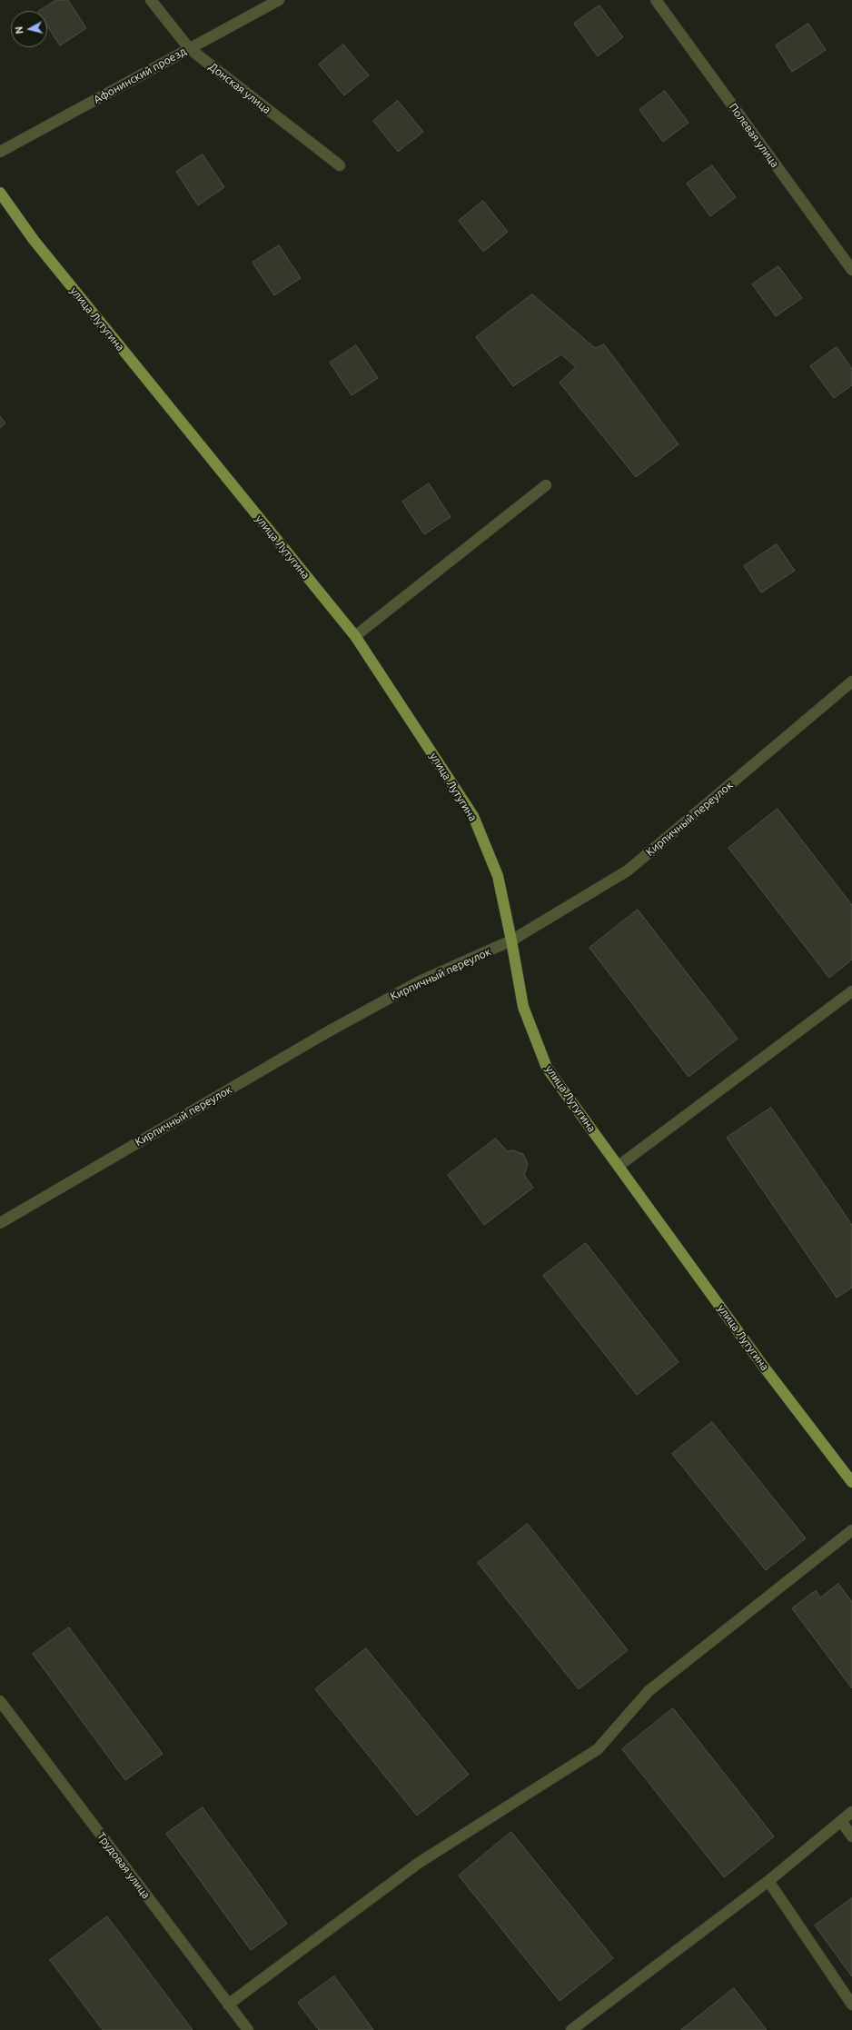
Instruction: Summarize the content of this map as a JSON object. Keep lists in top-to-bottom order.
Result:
{
  "streets": {
    "main road": ["улица Лутугина"],
    "street": [
      "Афонинский проезд",
      "Донская улица",
      "Полевая улица",
      "Кирпичный переулок",
      "Трудовая улица"
    ]
  },
  "crossings": [
    ["Афонинский проезд", "Донская улица"],
    ["улица Лутугина", "Кирпичный переулок"]
  ],
  "north": "left"
}
